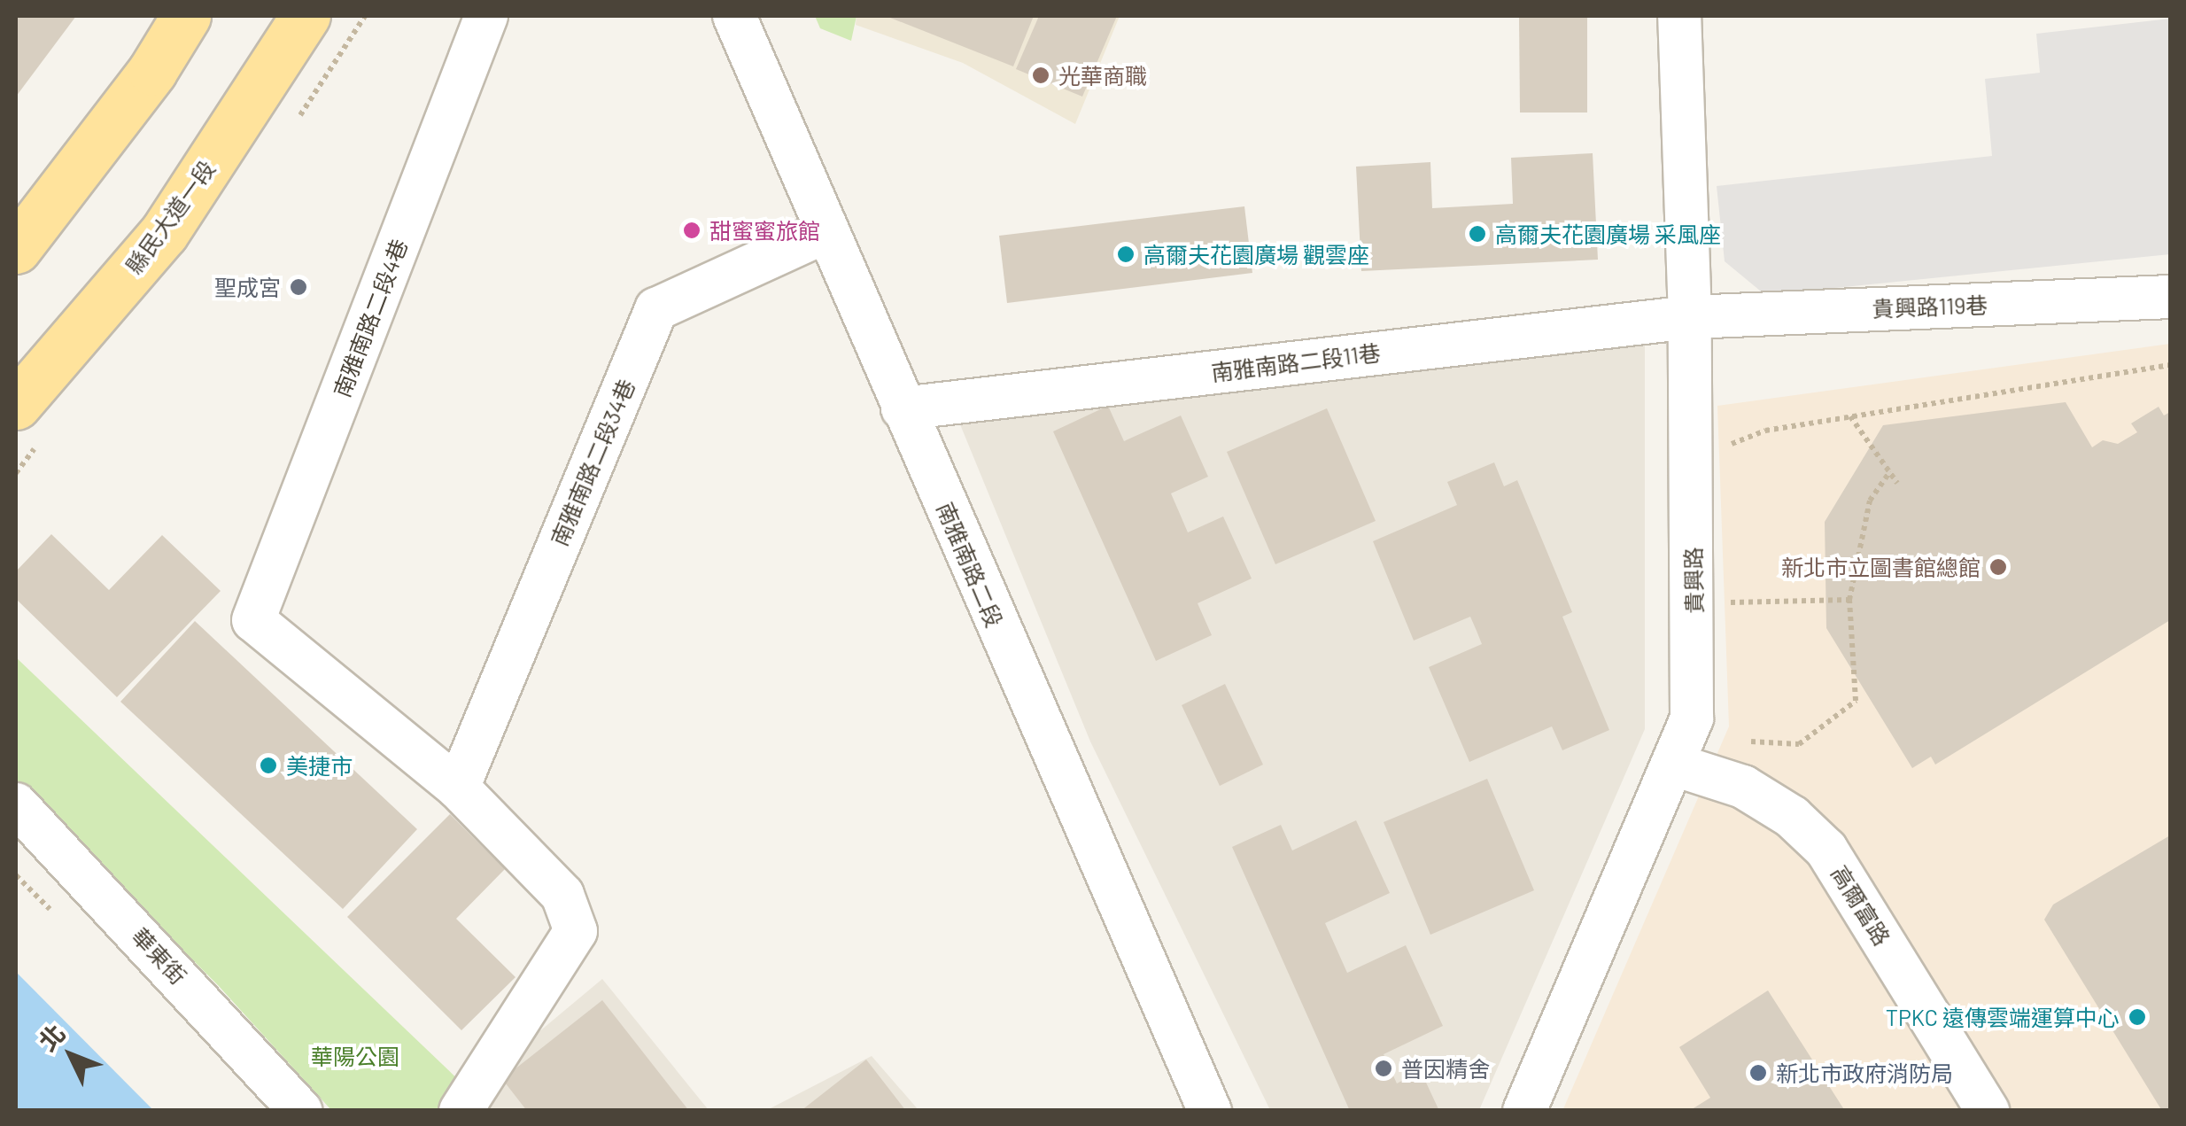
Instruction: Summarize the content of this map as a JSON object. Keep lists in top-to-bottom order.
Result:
{
  "streets": {
    "main road": ["縣民大道一段"],
    "street": [
      "貴興路119巷",
      "南雅南路二段4巷",
      "南雅南路二段11巷",
      "南雅南路二段34巷",
      "南雅南路二段",
      "貴興路",
      "高爾富路",
      "華東街"
    ]
  },
  "crossings": [
    ["貴興路119巷", "南雅南路二段11巷"],
    ["貴興路119巷", "貴興路"],
    ["南雅南路二段4巷", "南雅南路二段34巷"],
    ["南雅南路二段11巷", "南雅南路二段"],
    ["南雅南路二段11巷", "貴興路"],
    ["南雅南路二段34巷", "南雅南路二段"],
    ["貴興路", "高爾富路"]
  ],
  "parks": ["華陽公園"],
  "places": [
    "光華商職",
    "甜蜜蜜旅館",
    "高爾夫花園廣場 采風座",
    "高爾夫花園廣場 觀雲座",
    "聖成宮",
    "新北市立圖書館總館",
    "美捷市",
    "TPKC 遠傳雲端運算中心",
    "普因精舍",
    "新北市政府消防局"
  ],
  "north": "top left"
}
